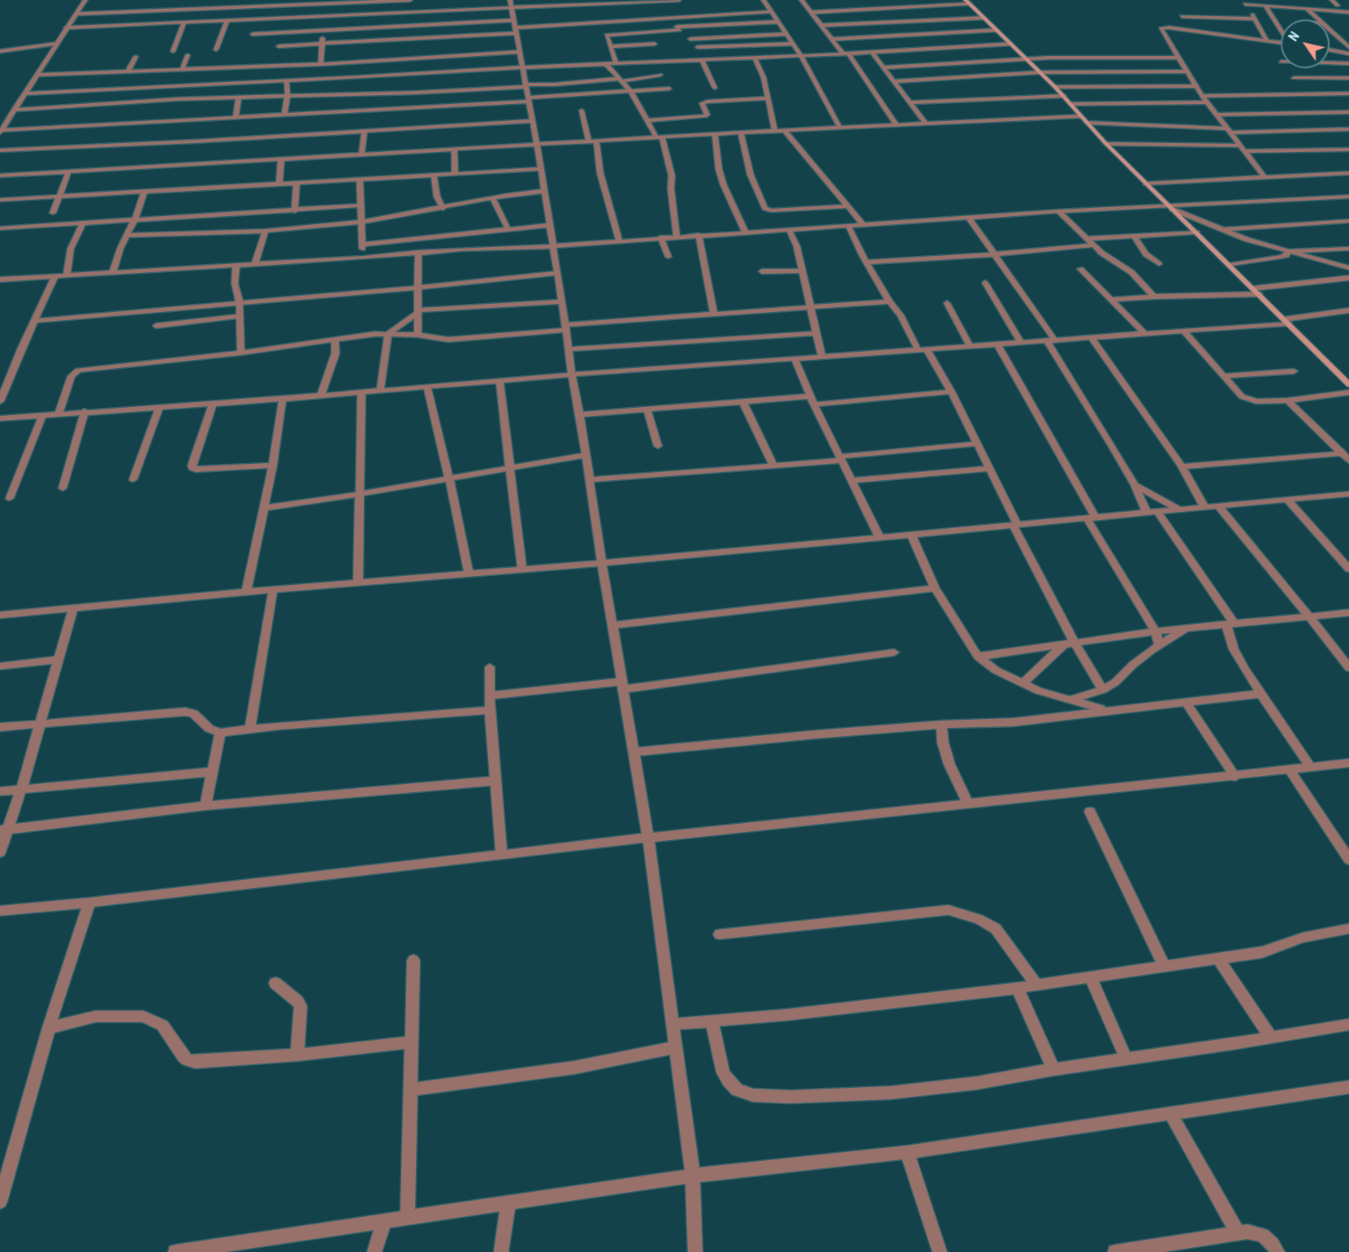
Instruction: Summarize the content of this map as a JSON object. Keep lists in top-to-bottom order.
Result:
{
  "north": "top left"
}
